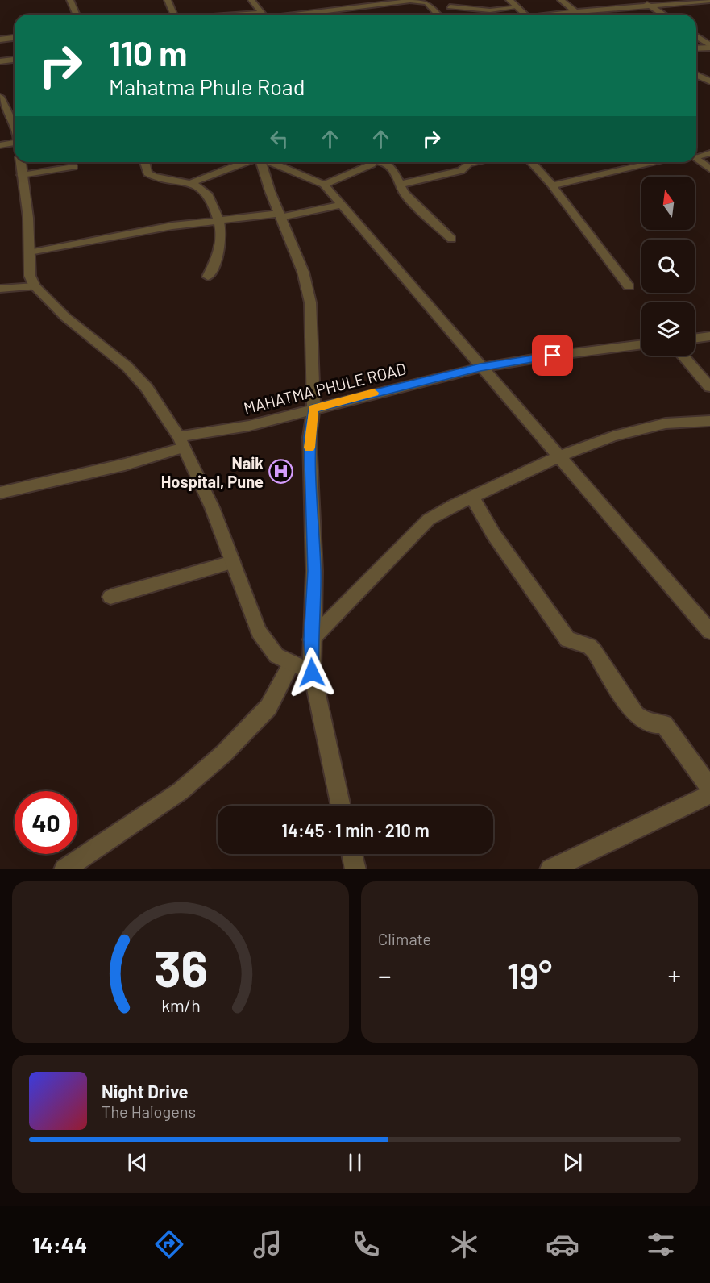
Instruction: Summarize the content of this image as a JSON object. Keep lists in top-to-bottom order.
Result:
{
  "streets": {
    "street": ["MAHATMA PHULE ROAD"]
  },
  "places": {
    "hospital": ["Naik Hospital, Pune"]
  },
  "north": "top",
  "page": {
    "turn": ["110 m", "Mahatma Phule Road"],
    "limit": "40",
    "trip": "14:45 · 1 min · 210 m",
    "tile": "Climate",
    "heat": ["−", "19°", "+"],
    "song": ["Night Drive", "The Halogens"],
    "tabs": "14:44",
    "gauge": ["36", "km/h"]
  }
}
